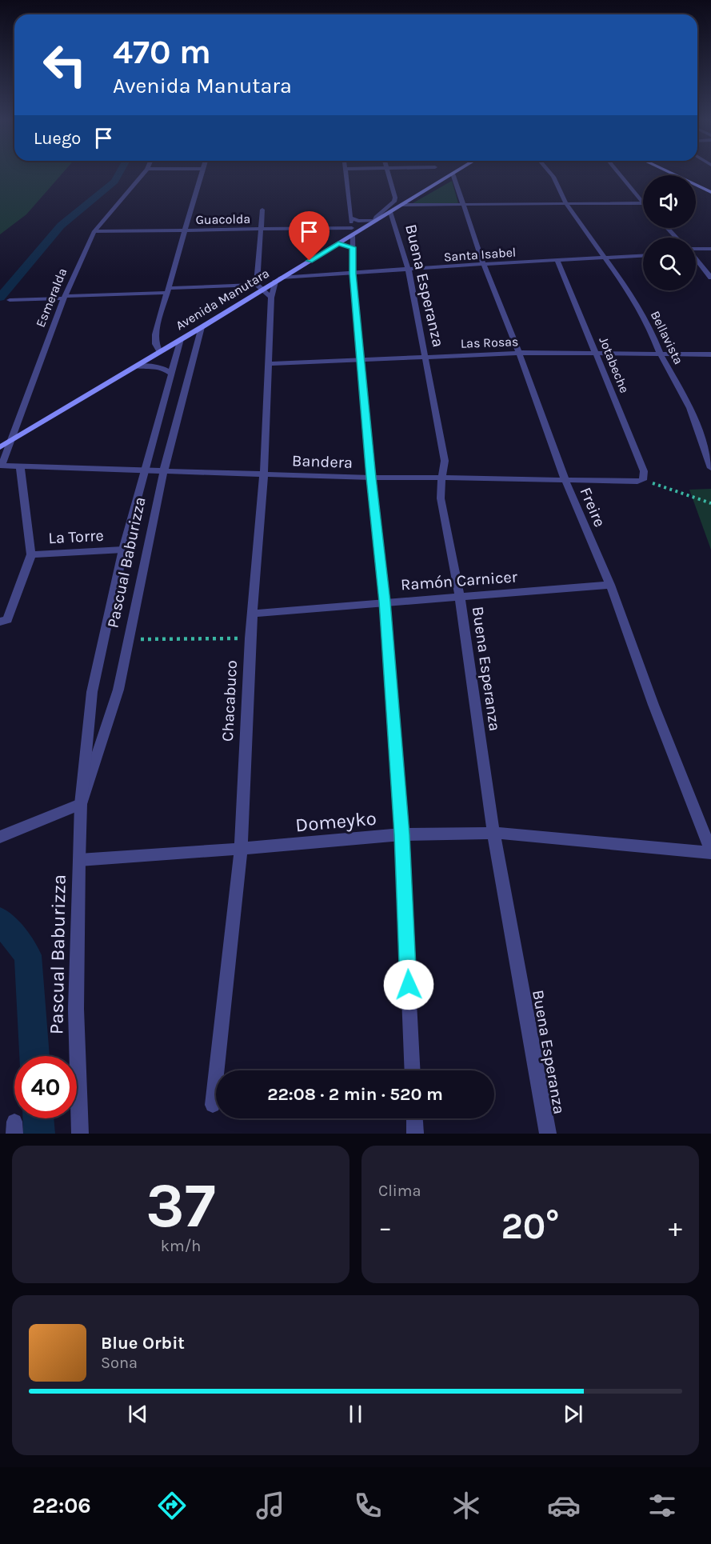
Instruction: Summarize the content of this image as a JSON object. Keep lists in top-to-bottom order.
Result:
{
  "streets": {
    "main road": ["Avenida Manutara"],
    "street": [
      "Guacolda",
      "Santa Isabel",
      "Buena Esperanza",
      "Esmeralda",
      "Bellavista",
      "Las Rosas",
      "Jotabeche",
      "Bandera",
      "Freire",
      "La Torre",
      "Pascual Baburizza",
      "Ramón Carnicer",
      "Chacabuco",
      "Domeyko"
    ]
  },
  "crossings": [
    ["Guacolda", "Esmeralda"],
    ["Guacolda", "Avenida Manutara"],
    ["Santa Isabel", "Buena Esperanza"],
    ["Santa Isabel", "Avenida Manutara"],
    ["Santa Isabel", "Bellavista"],
    ["Santa Isabel", "Jotabeche"],
    ["Santa Isabel", "Freire"],
    ["Buena Esperanza", "Avenida Manutara"],
    ["Buena Esperanza", "Las Rosas"],
    ["Buena Esperanza", "Bandera"],
    ["Buena Esperanza", "Ramón Carnicer"],
    ["Buena Esperanza", "Domeyko"],
    ["Esmeralda", "Avenida Manutara"],
    ["Esmeralda", "Bandera"],
    ["Avenida Manutara", "Freire"],
    ["Avenida Manutara", "Pascual Baburizza"],
    ["Avenida Manutara", "Chacabuco"],
    ["Bellavista", "Las Rosas"],
    ["Las Rosas", "Jotabeche"],
    ["Las Rosas", "Freire"],
    ["Las Rosas", "Chacabuco"],
    ["Jotabeche", "Bandera"],
    ["Bandera", "Freire"],
    ["Bandera", "Pascual Baburizza"],
    ["Bandera", "Chacabuco"],
    ["Freire", "Ramón Carnicer"],
    ["Freire", "Domeyko"],
    ["La Torre", "Pascual Baburizza"],
    ["Pascual Baburizza", "Domeyko"],
    ["Ramón Carnicer", "Chacabuco"],
    ["Chacabuco", "Domeyko"]
  ],
  "page": {
    "turn": ["470 m", "Avenida Manutara"],
    "then": "Luego",
    "limit": "40",
    "trip": "22:08 · 2 min · 520 m",
    "tile": [
      ["37", "km/h"],
      "Clima"
    ],
    "heat": ["−", "20°", "+"],
    "song": ["Blue Orbit", "Sona"],
    "tabs": "22:06"
  }
}
